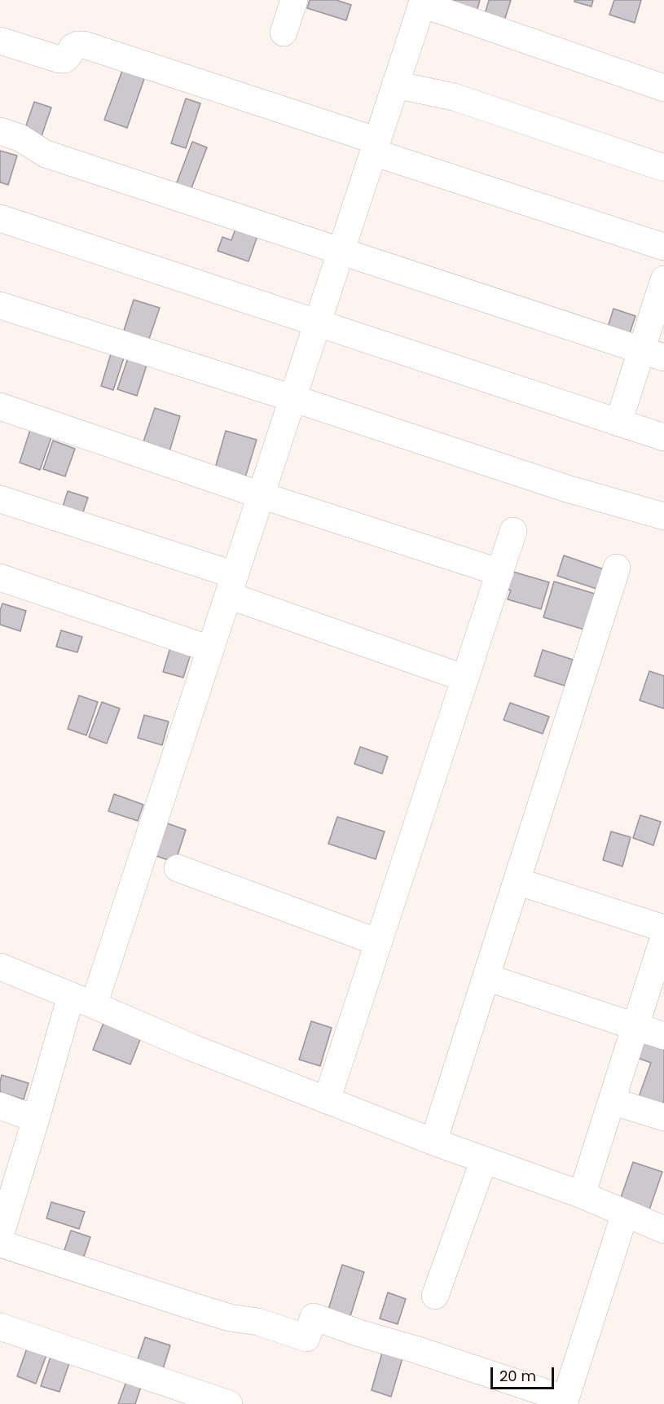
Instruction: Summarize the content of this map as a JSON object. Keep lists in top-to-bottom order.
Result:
{
  "scale_bar": "20 m"
}
